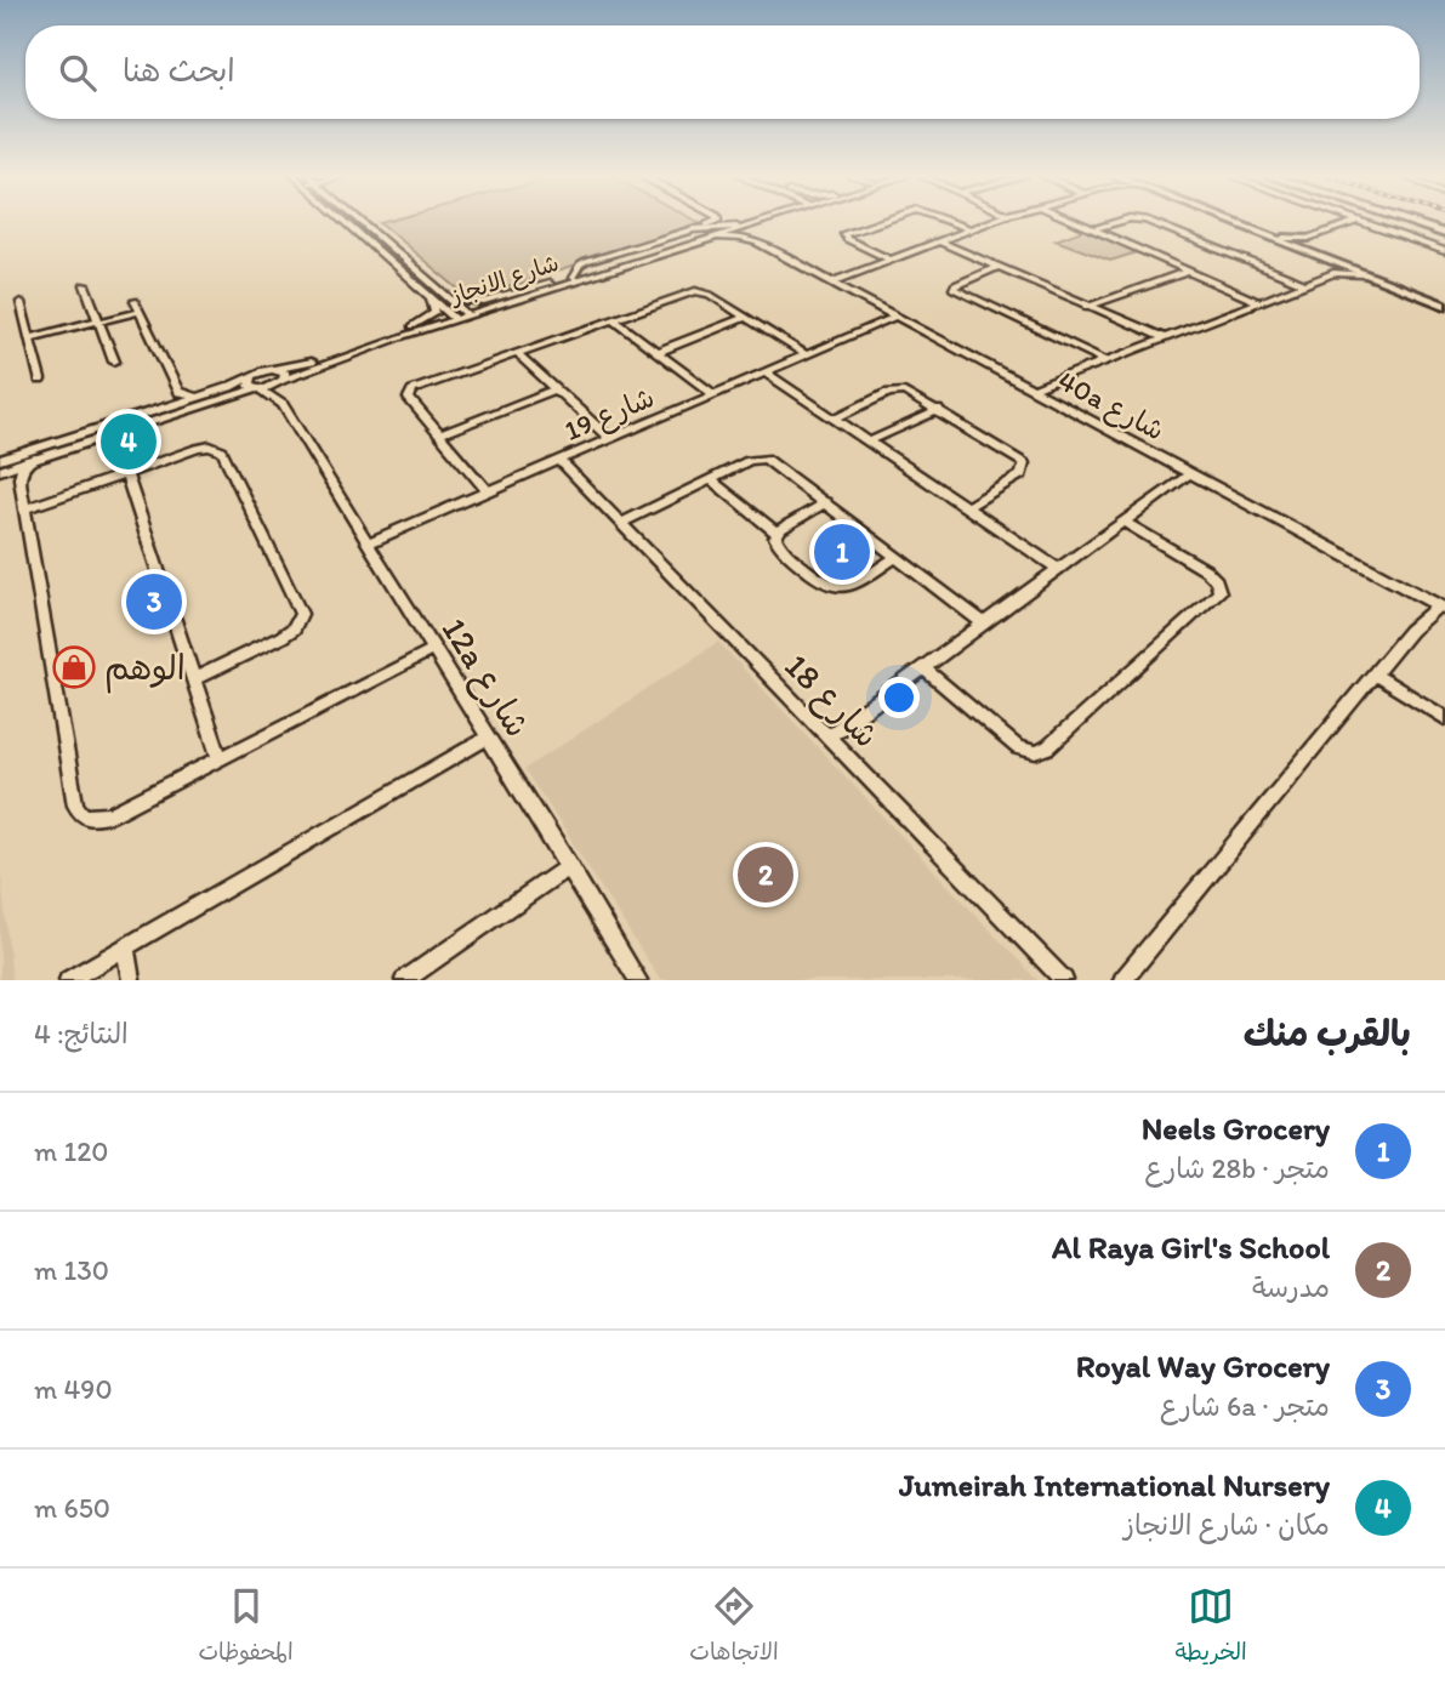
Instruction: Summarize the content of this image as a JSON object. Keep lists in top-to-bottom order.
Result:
{
  "streets": {
    "street": [
      "شارع الانجاز",
      "40a شارع",
      "شارع 19",
      "12a شارع",
      "شارع 18"
    ]
  },
  "crossings": [
    ["شارع الانجاز", "40a شارع"],
    ["شارع الانجاز", "12a شارع"],
    ["40a شارع", "شارع 19"],
    ["شارع 19", "12a شارع"],
    ["شارع 19", "شارع 18"]
  ],
  "places": {
    "shop": ["الوهم"]
  },
  "page": {
    "search": "ابحث هنا",
    "pins": [
      "4",
      "1",
      "3",
      "2"
    ],
    "heading": ["بالقرب منك", "النتائج: 4"],
    "list": [
      {
        "mark": "1",
        "name": "Neels Grocery",
        "note": "متجر · 28b شارع",
        "value": "120 m"
      },
      {
        "mark": "2",
        "name": "Al Raya Girl's School",
        "note": "مدرسة",
        "value": "130 m"
      },
      {
        "mark": "3",
        "name": "Royal Way Grocery",
        "note": "متجر · 6a شارع",
        "value": "490 m"
      },
      {
        "mark": "4",
        "name": "Jumeirah International Nursery",
        "note": "مكان · شارع الانجاز",
        "value": "650 m"
      }
    ],
    "nav": ["الخريطة", "الاتجاهات", "المحفوظات"]
  }
}
